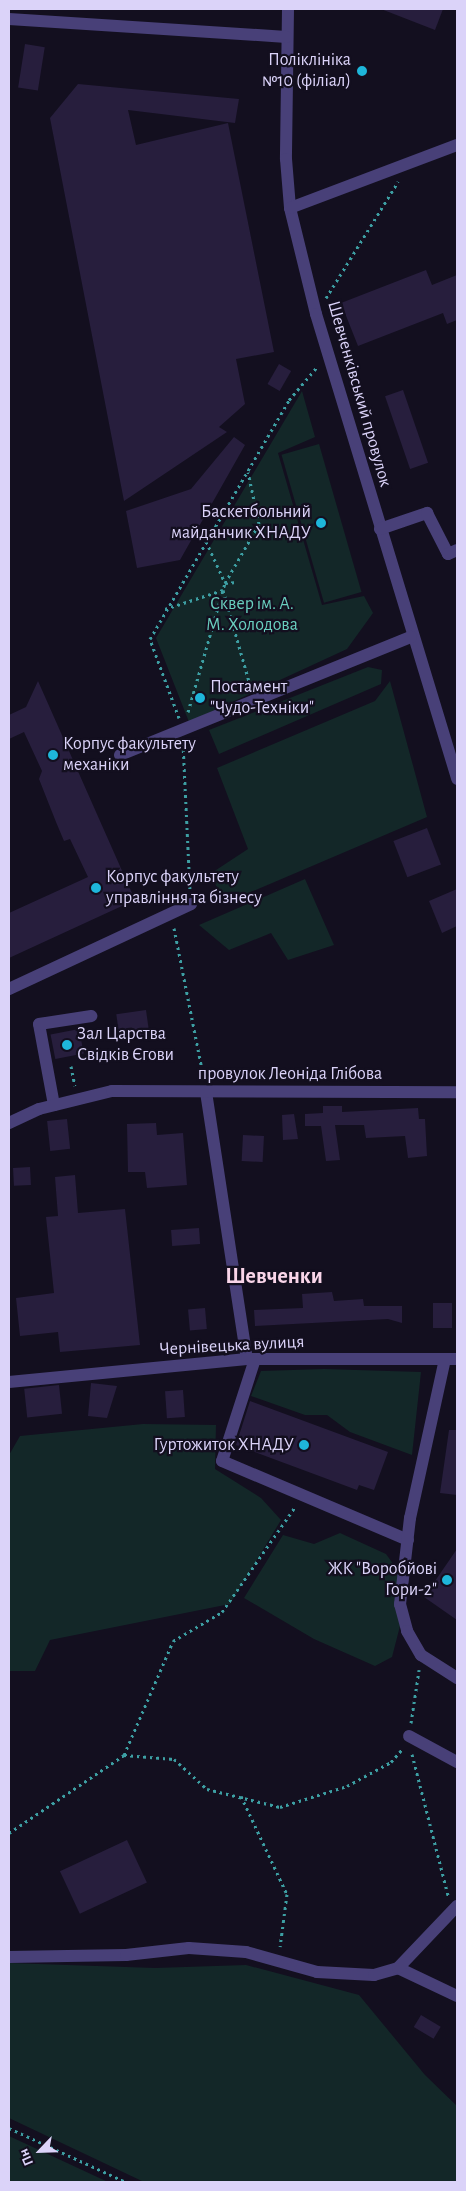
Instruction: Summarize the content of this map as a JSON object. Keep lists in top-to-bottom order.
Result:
{
  "streets": {
    "street": ["Шевченківський провулок", "провулок Леоніда Глібова", "Чернівецька вулиця"]
  },
  "districts": ["Шевченки"],
  "parks": ["Сквер ім. А. М. Холодова"],
  "places": [
    "Поліклініка №10 (філіал)",
    "Баскетбольний майданчик ХНАДУ",
    "Постамент \"Чудо-Техніки\"",
    "Корпус факультету механіки",
    "Корпус факультету управління та бізнесу",
    "Зал Царства Свідків Єгови",
    "Гуртожиток ХНАДУ",
    "ЖК \"Воробйові Гори-2\""
  ],
  "north": "bottom left"
}
